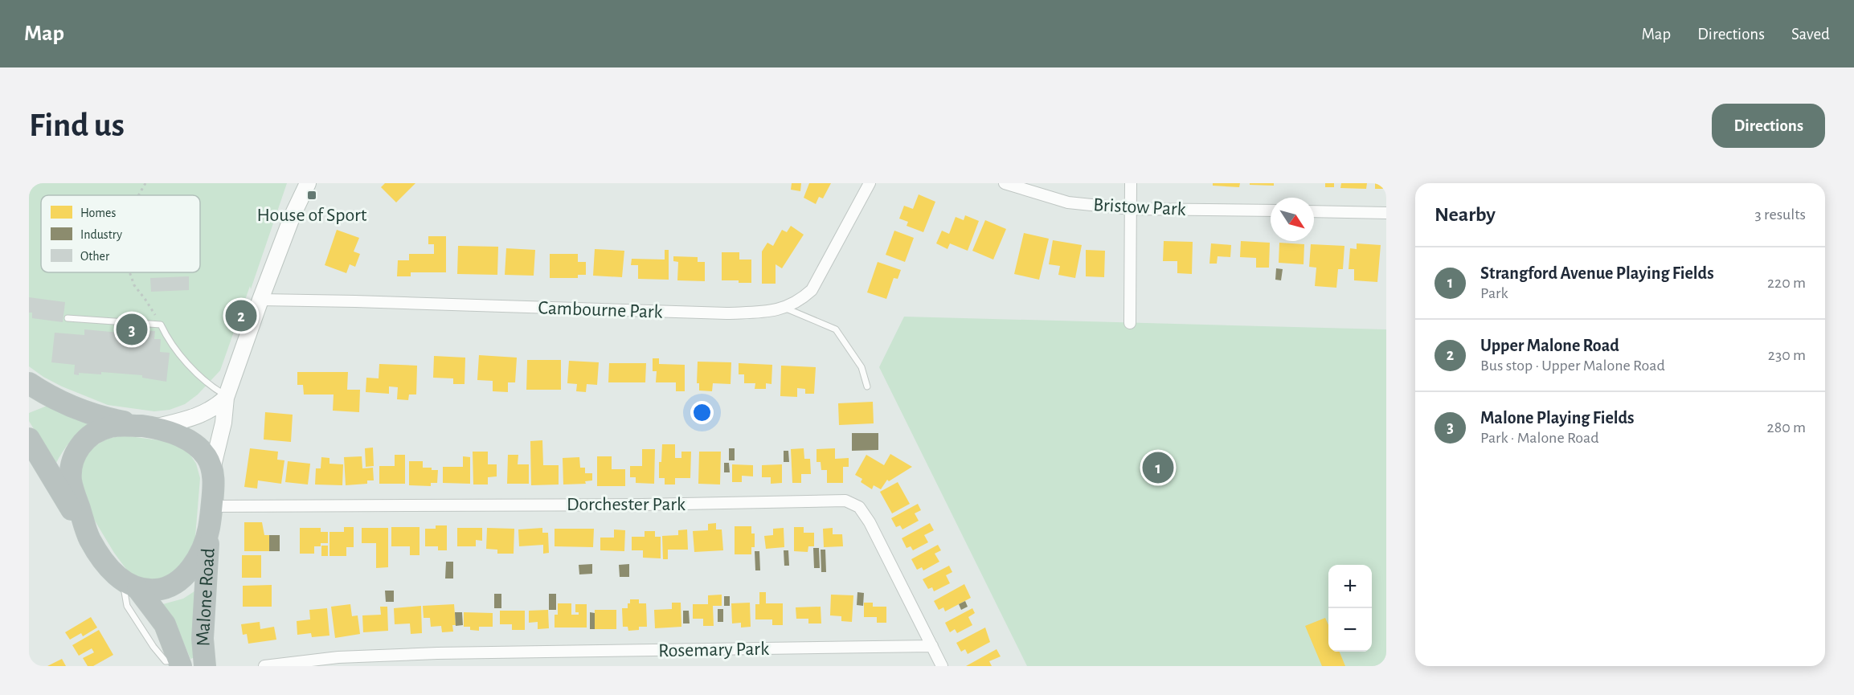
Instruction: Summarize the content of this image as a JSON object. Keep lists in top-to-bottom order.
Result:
{
  "streets": {
    "highway": ["Malone Road"],
    "street": [
      "Bristow Park",
      "Cambourne Park",
      "Dorchester Park",
      "Rosemary Park"
    ]
  },
  "crossings": [
    ["Dorchester Park", "Malone Road"],
    ["Dorchester Park", "Rosemary Park"]
  ],
  "places": {
    "transit": ["House of Sport"]
  },
  "legend": ["Homes", "Industry", "Other"],
  "north": "bottom right",
  "page": {
    "header": "Map",
    "nav": ["Map", "Directions", "Saved"],
    "buttons": "Directions",
    "title": "Find us",
    "heading": ["Nearby", "3 results"],
    "list": [
      {
        "mark": "1",
        "name": "Strangford Avenue Playing Fields",
        "note": "Park",
        "value": "220 m"
      },
      {
        "mark": "2",
        "name": "Upper Malone Road",
        "note": "Bus stop · Upper Malone Road",
        "value": "230 m"
      },
      {
        "mark": "3",
        "name": "Malone Playing Fields",
        "note": "Park · Malone Road",
        "value": "280 m"
      }
    ],
    "pins": ["2", "3", "1"],
    "map_buttons": ["+", "−"]
  }
}
